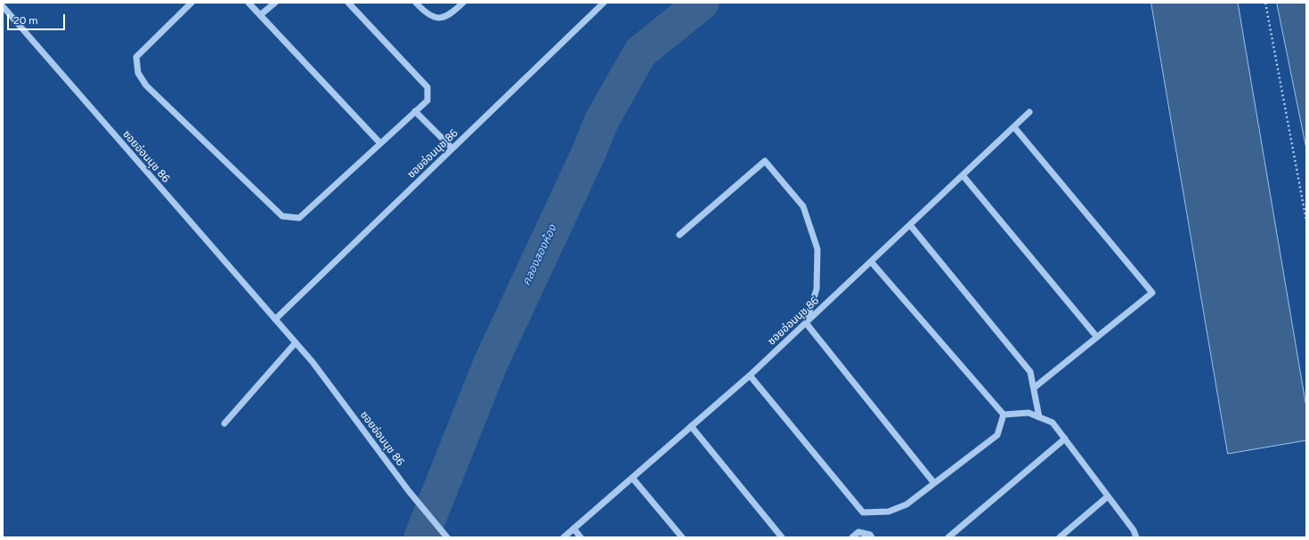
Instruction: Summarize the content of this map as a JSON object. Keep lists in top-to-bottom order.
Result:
{
  "streets": {
    "street": ["ซอยอ่อนนุช 86"]
  },
  "water": ["คลองสองห้อง"],
  "scale_bar": "20 m"
}
